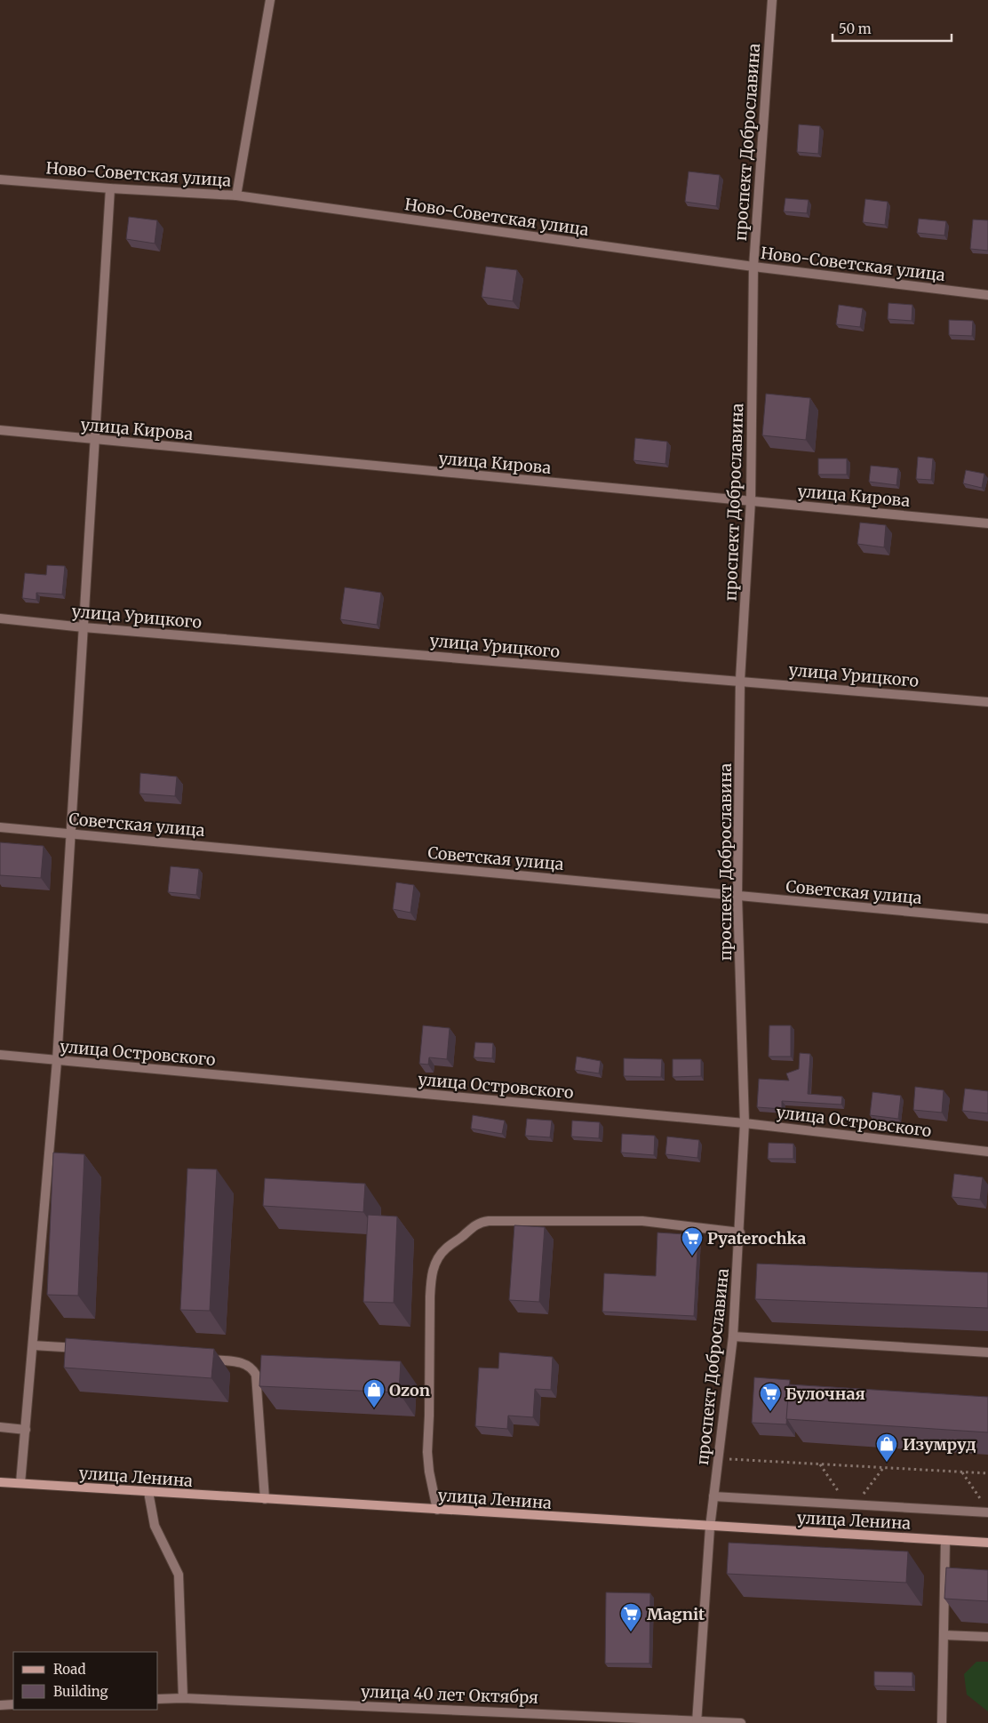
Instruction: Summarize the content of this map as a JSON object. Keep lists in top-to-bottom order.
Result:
{
  "streets": {
    "main road": ["улица Ленина"],
    "street": [
      "проспект Доброславина",
      "Ново-Советская улица",
      "улица Кирова",
      "улица Урицкого",
      "Советская улица",
      "улица Островского",
      "улица 40 лет Октября"
    ]
  },
  "crossings": [
    ["проспект Доброславина", "Ново-Советская улица"],
    ["проспект Доброславина", "улица Кирова"],
    ["проспект Доброславина", "улица Урицкого"],
    ["проспект Доброславина", "Советская улица"],
    ["проспект Доброславина", "улица Островского"],
    ["проспект Доброславина", "улица Ленина"],
    ["проспект Доброславина", "улица 40 лет Октября"]
  ],
  "places": {
    "supermarket": ["Pyaterochka", "Булочная", "Magnit"],
    "shop": ["Ozon", "Изумруд"]
  },
  "legend": ["Road", "Building"],
  "scale_bar": "50 m"
}
